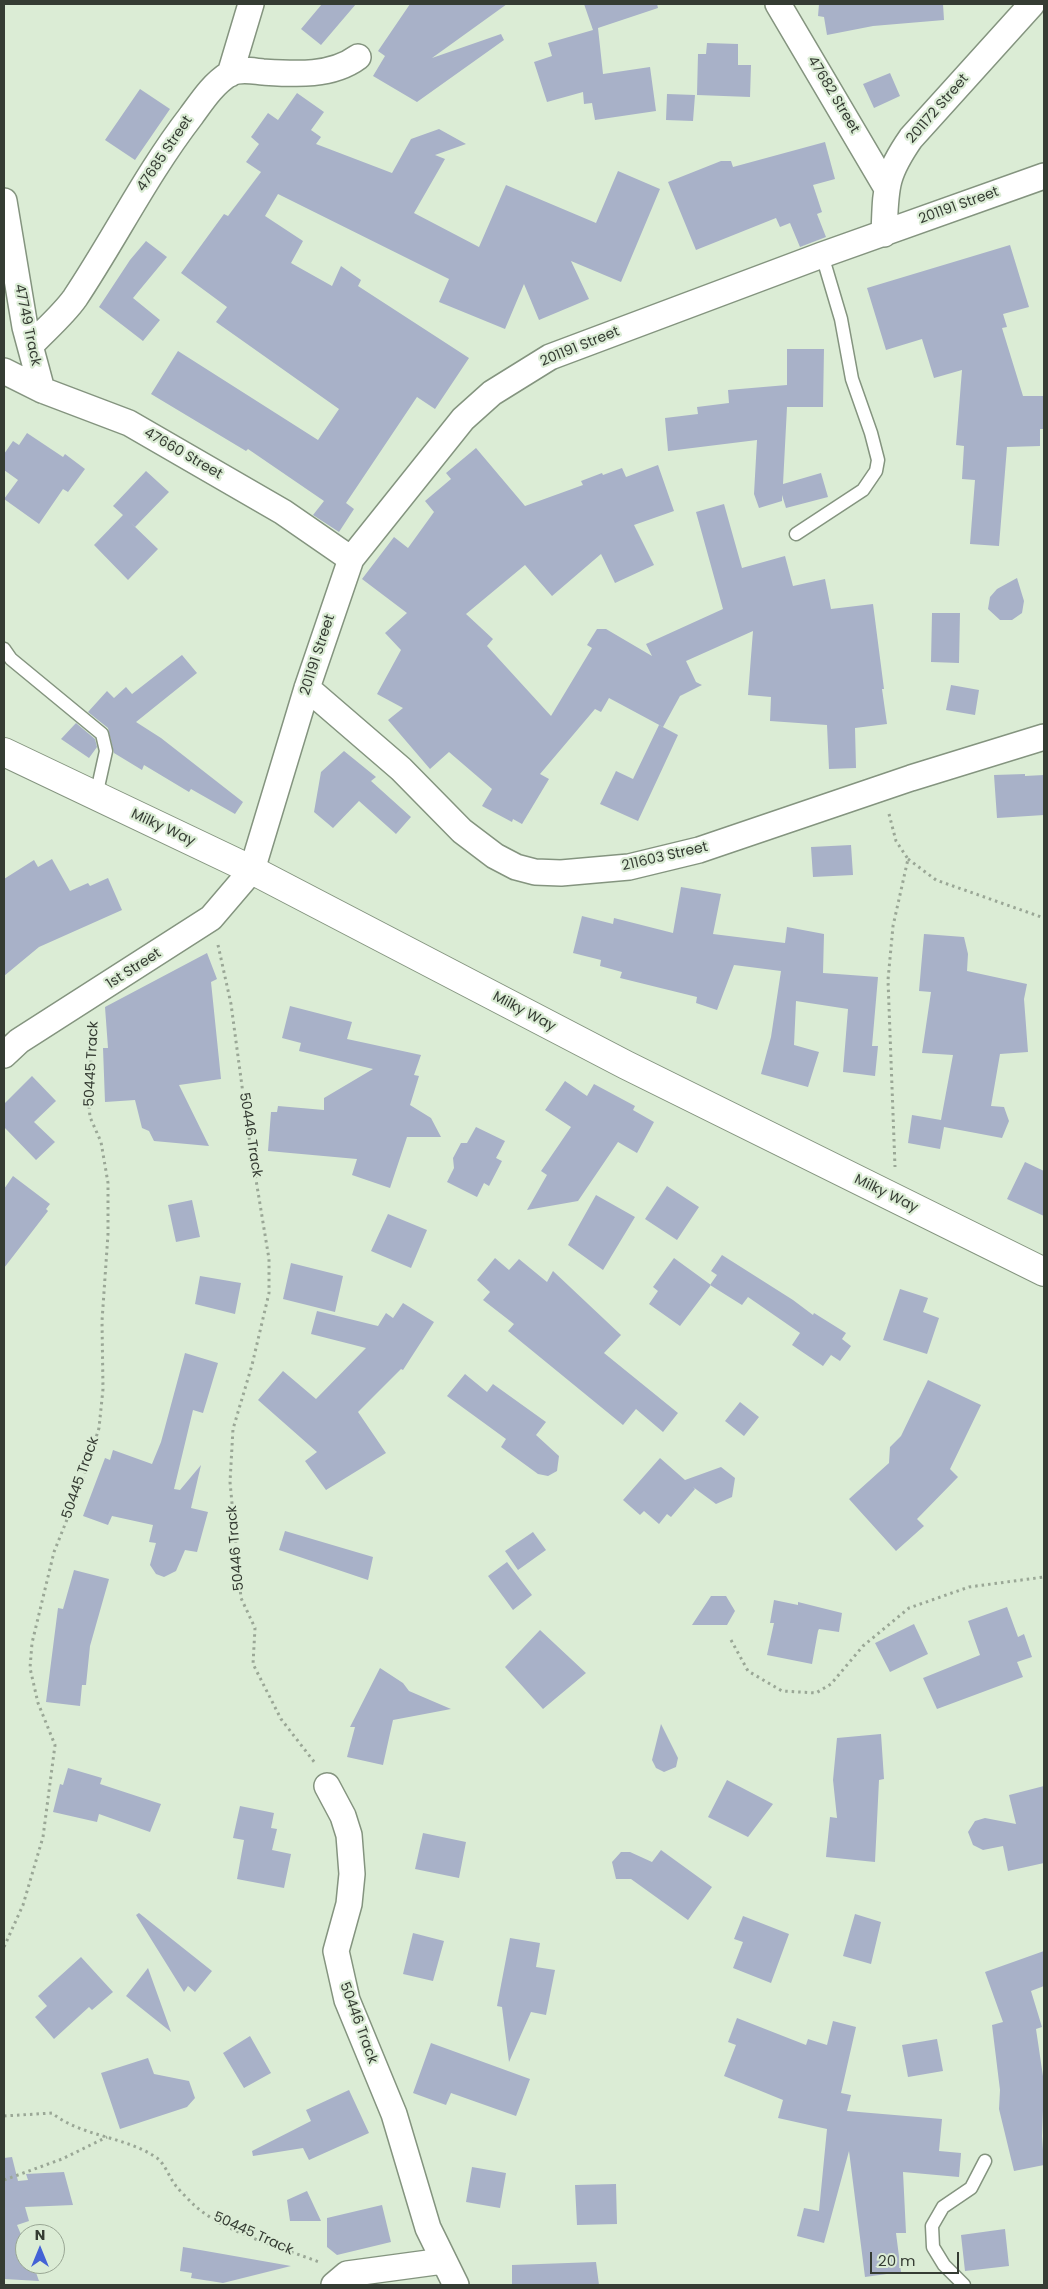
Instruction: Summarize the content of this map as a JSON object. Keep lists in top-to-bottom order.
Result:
{
  "streets": {
    "street": [
      "47682 Street",
      "201172 Street",
      "47685 Street",
      "201191 Street",
      "47749 Track",
      "47660 Street",
      "Milky Way",
      "211603 Street",
      "1st Street",
      "50446 Track"
    ],
    "path": ["50445 Track"]
  },
  "crossings": [
    ["47682 Street", "201172 Street"],
    ["201172 Street", "201191 Street"],
    ["47685 Street", "47749 Track"],
    ["201191 Street", "47660 Street"],
    ["201191 Street", "Milky Way"],
    ["201191 Street", "211603 Street"],
    ["201191 Street", "1st Street"],
    ["47749 Track", "47660 Street"],
    ["Milky Way", "1st Street"],
    ["1st Street", "50445 Track"],
    ["1st Street", "50446 Track"]
  ],
  "scale_bar": "20 m",
  "north": "top"
}
